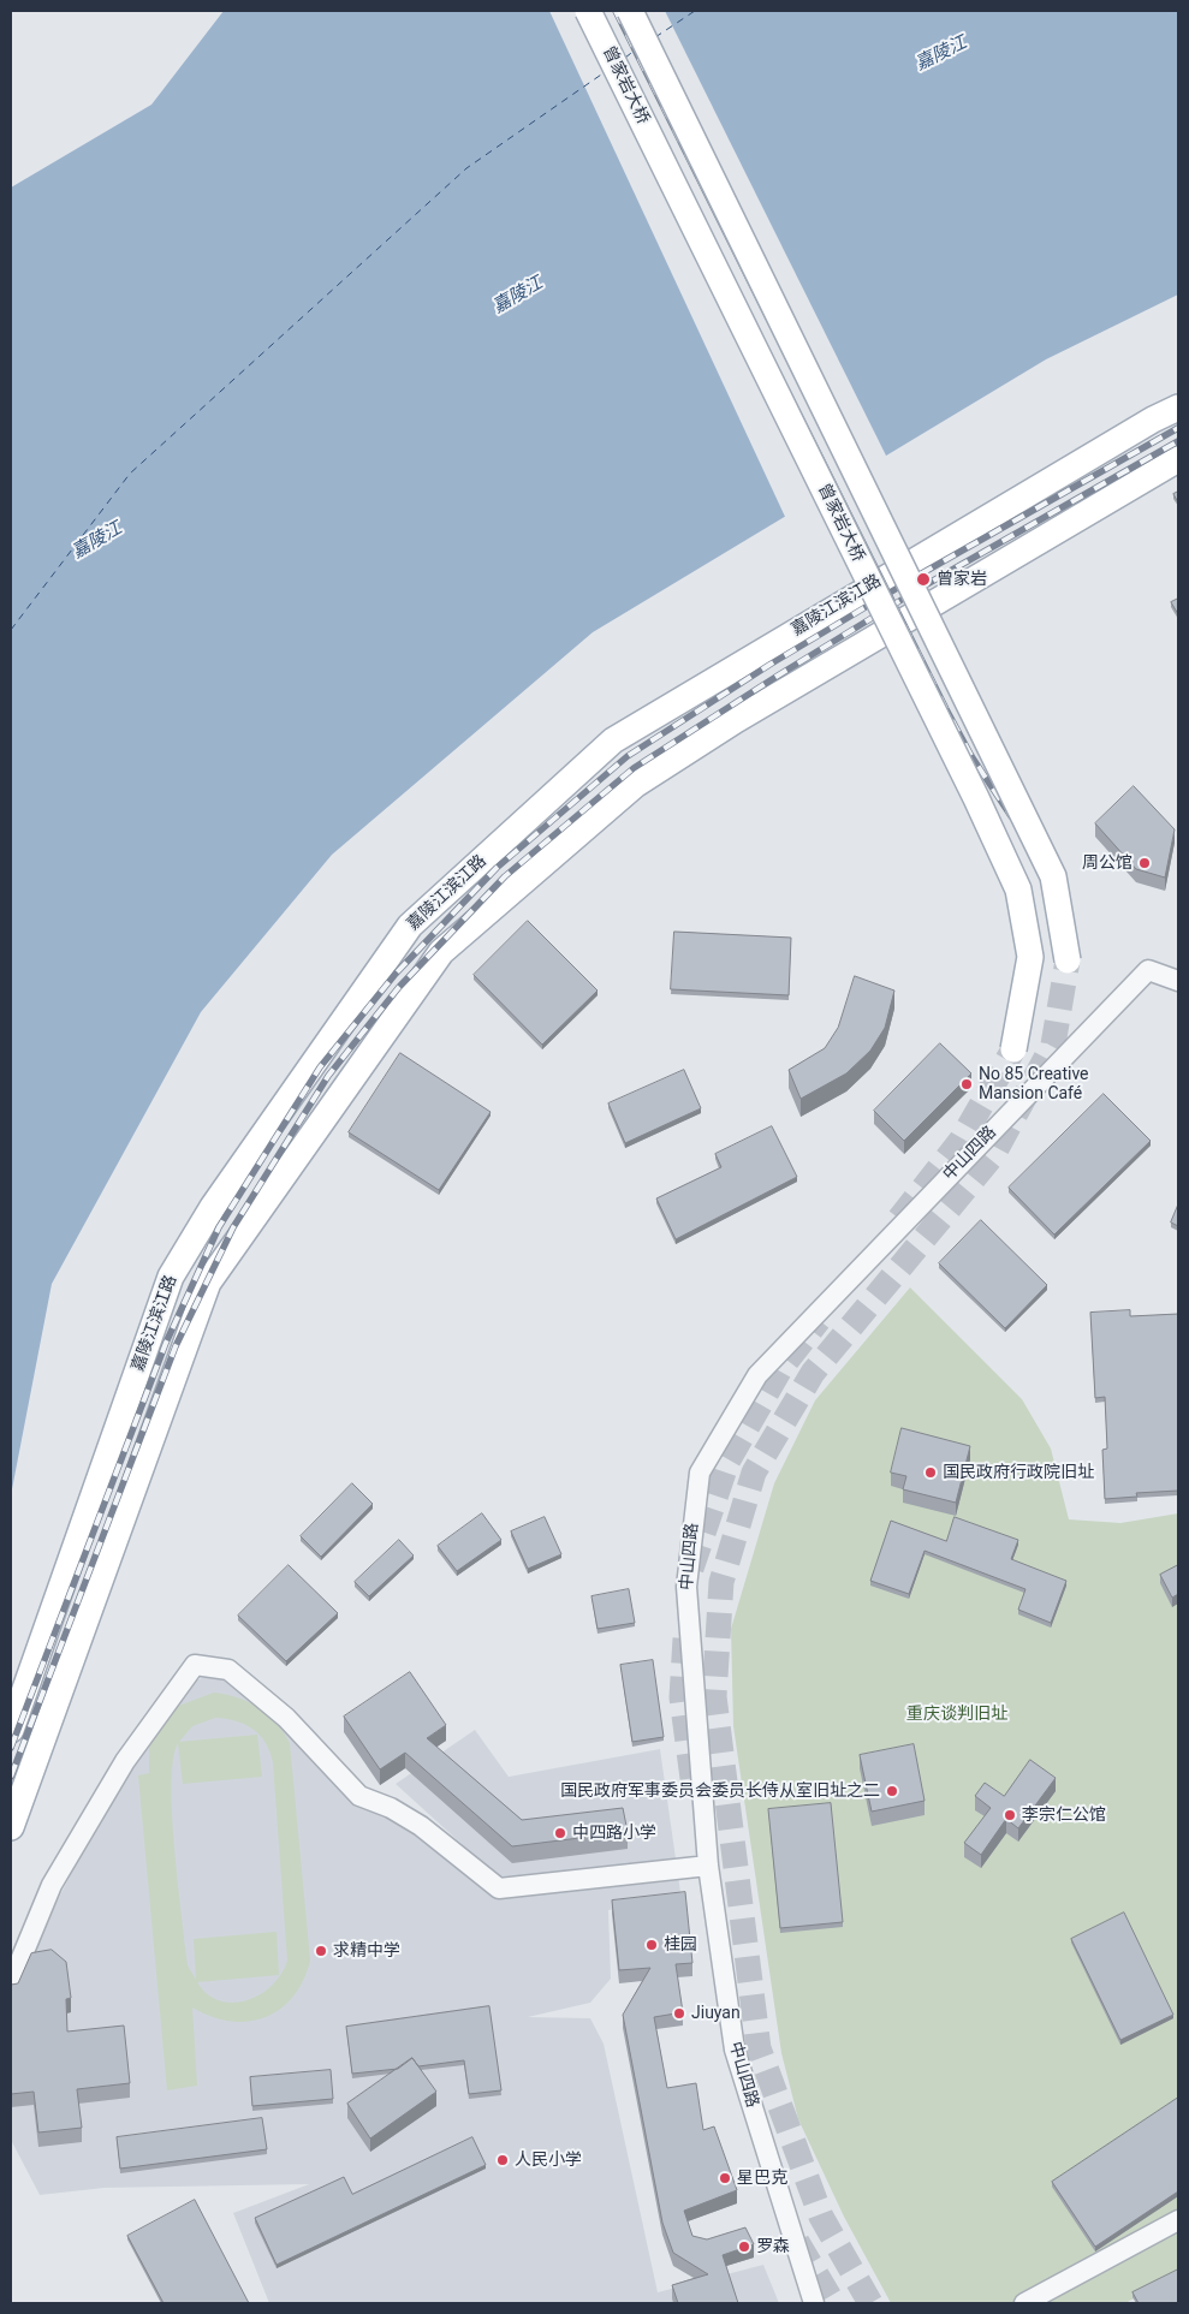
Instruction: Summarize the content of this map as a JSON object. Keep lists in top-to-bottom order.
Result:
{
  "streets": {
    "main road": ["曾家岩大桥", "嘉陵江滨江路"],
    "street": ["中山四路"]
  },
  "water": ["嘉陵江"],
  "parks": ["重庆谈判旧址"],
  "places": [
    "曾家岩",
    "周公馆",
    "No 85 Creative Mansion Café",
    "国民政府行政院旧址",
    "国民政府军事委员会委员长侍从室旧址之二",
    "李宗仁公馆",
    "中四路小学",
    "桂园",
    "求精中学",
    "Jiuyan",
    "人民小学",
    "星巴克",
    "罗森"
  ]
}
